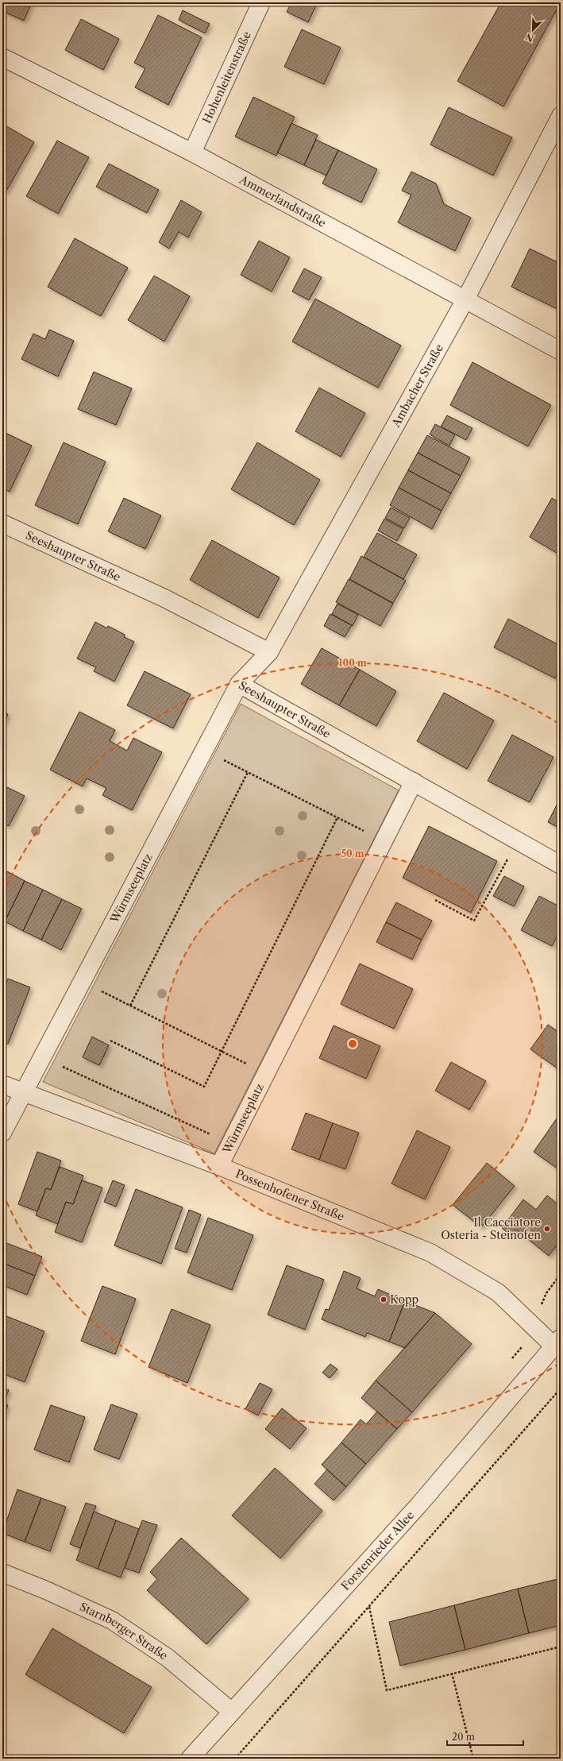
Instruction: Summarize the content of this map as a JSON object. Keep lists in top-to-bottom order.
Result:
{
  "streets": {
    "street": [
      "Hohenleitenstraße",
      "Ammerlandstraße",
      "Ambacher Straße",
      "Seeshaupter Straße",
      "Würmseeplatz",
      "Possenhofener Straße",
      "Forstenrieder Allee",
      "Starnberger Straße"
    ]
  },
  "crossings": [
    ["Hohenleitenstraße", "Ammerlandstraße"],
    ["Ammerlandstraße", "Ambacher Straße"],
    ["Ambacher Straße", "Seeshaupter Straße"],
    ["Seeshaupter Straße", "Würmseeplatz"],
    ["Würmseeplatz", "Possenhofener Straße"],
    ["Possenhofener Straße", "Forstenrieder Allee"],
    ["Forstenrieder Allee", "Starnberger Straße"]
  ],
  "places": ["Il Cacciatore Osteria - Steinofen", "Kopp"],
  "scale_bar": "20 m",
  "north": "bottom left",
  "rings": ["100 m", "50 m"]
}
